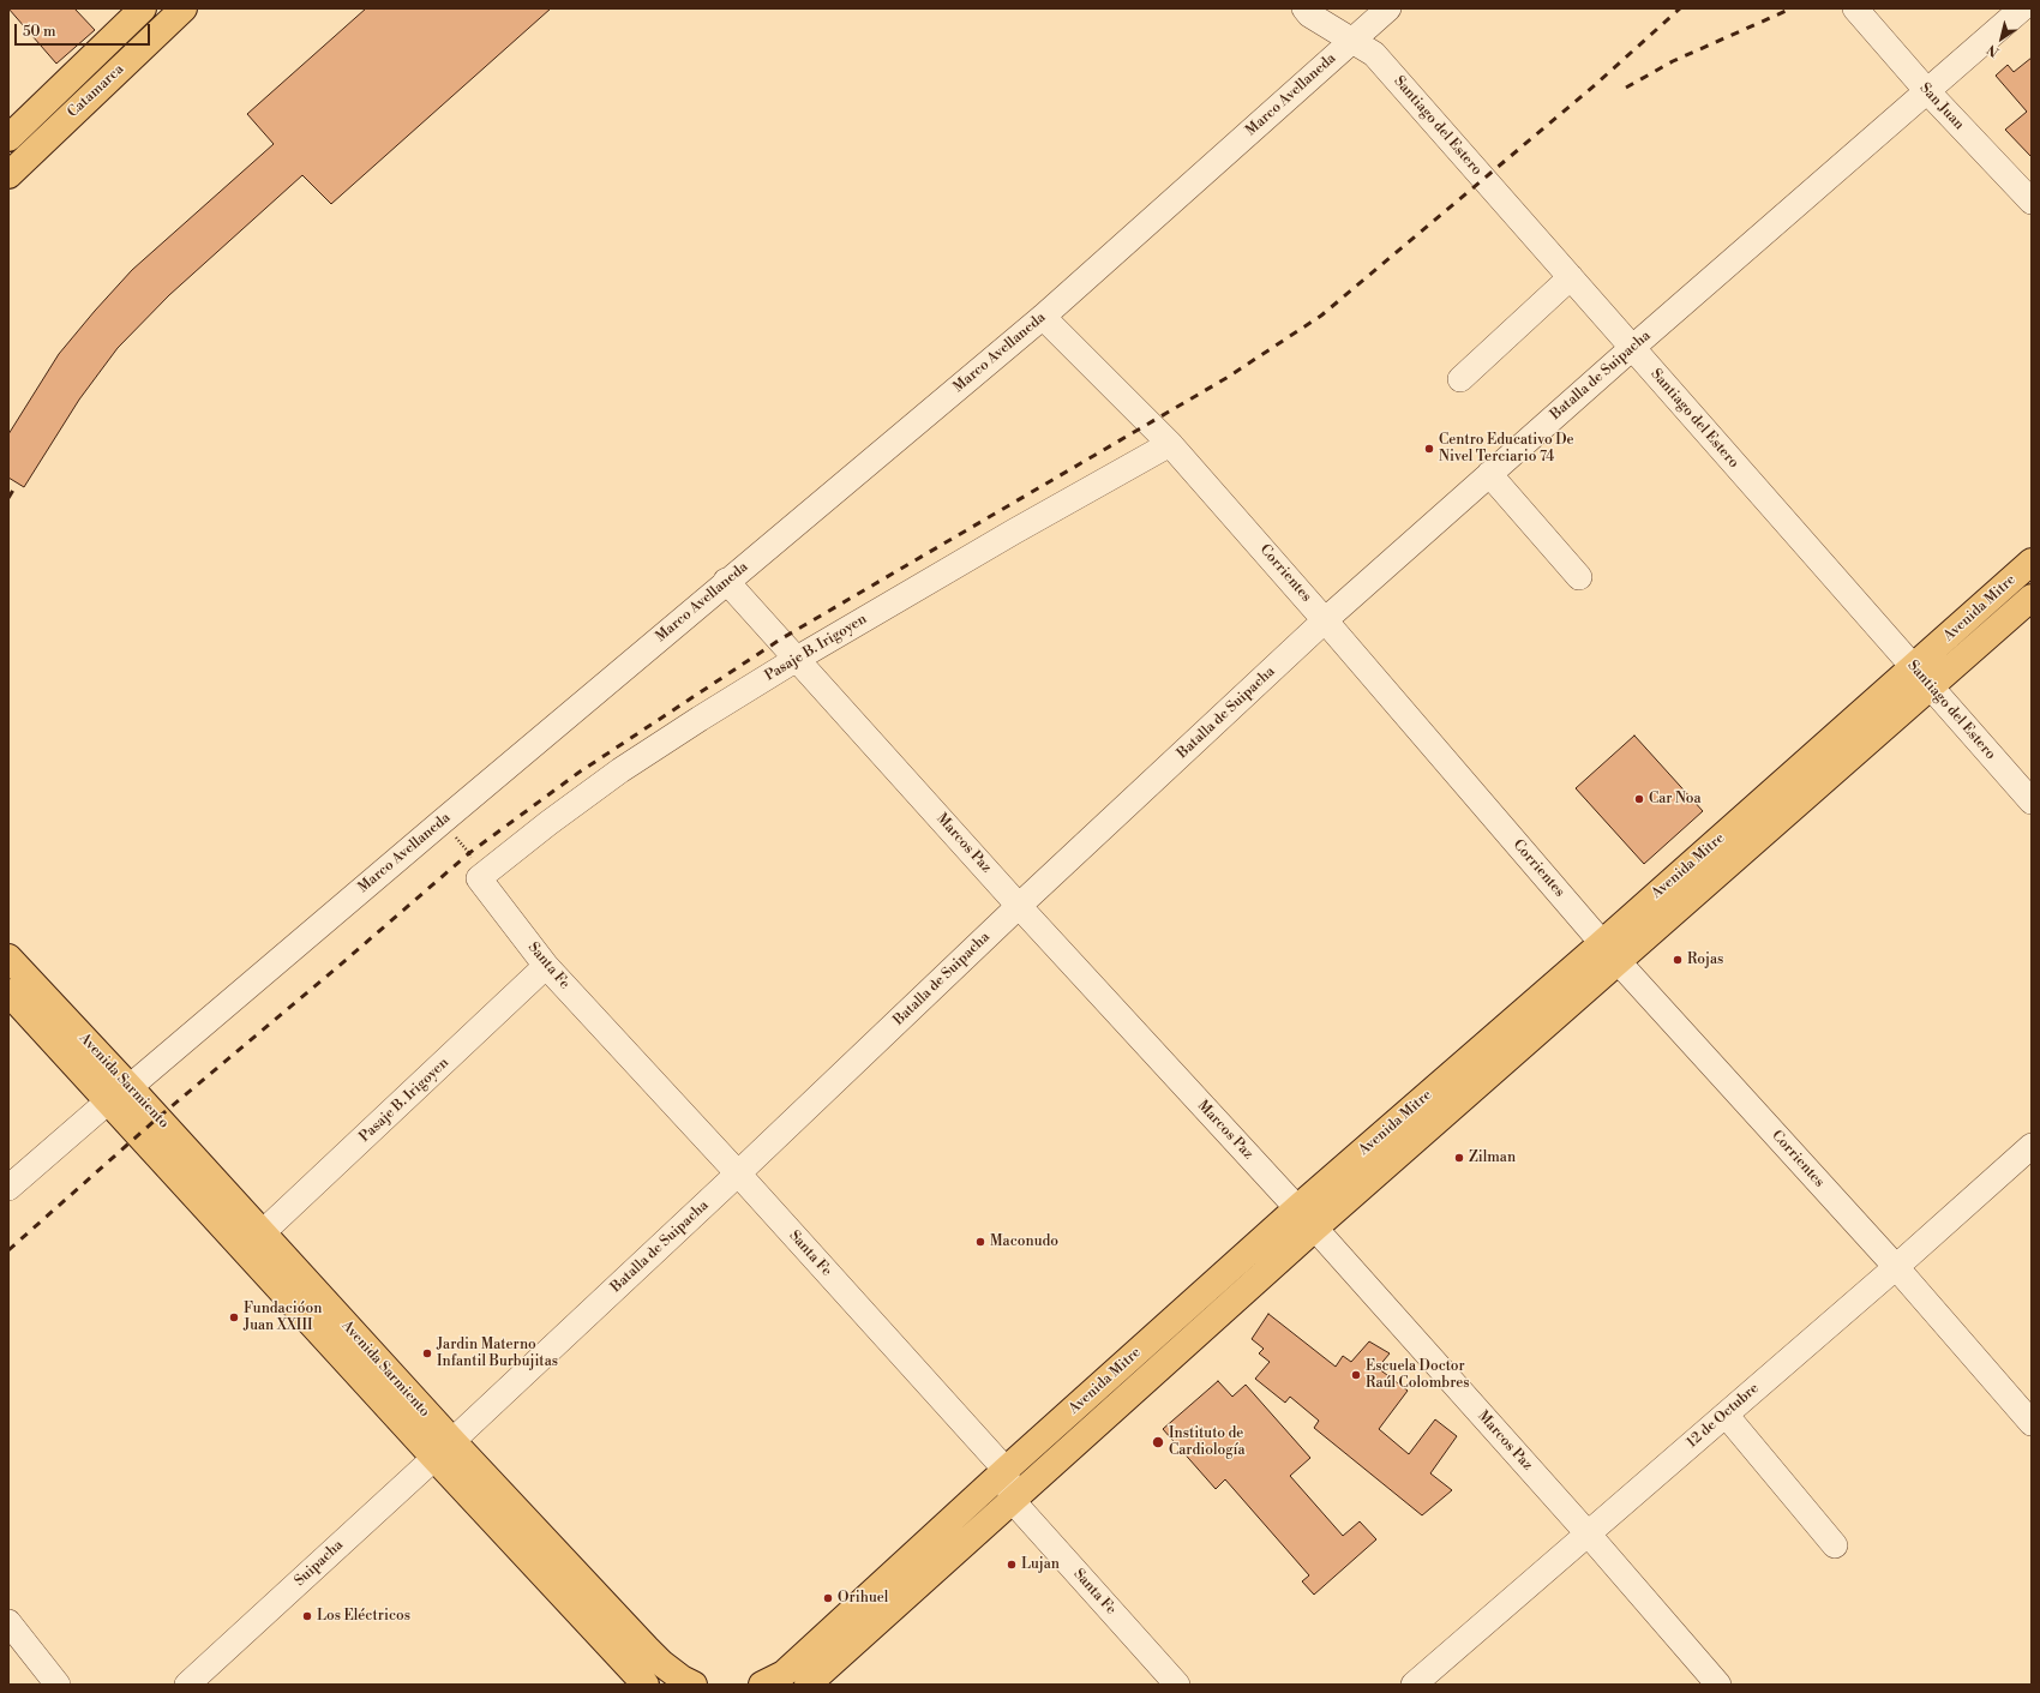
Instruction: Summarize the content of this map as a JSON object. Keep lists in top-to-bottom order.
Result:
{
  "streets": {
    "main road": ["Catamarca", "Avenida Mitre", "Avenida Sarmiento"],
    "street": [
      "Marco Avellaneda",
      "San Juan",
      "Santiago del Estero",
      "Batalla de Suipacha",
      "Corrientes",
      "Pasaje B. Irigoyen",
      "Marcos Paz",
      "Santa Fe",
      "12 de Octubre",
      "Suipacha"
    ]
  },
  "crossings": [
    ["Marco Avellaneda", "Santiago del Estero"],
    ["Marco Avellaneda", "Corrientes"],
    ["Marco Avellaneda", "Marcos Paz"],
    ["Marco Avellaneda", "Avenida Sarmiento"],
    ["San Juan", "Batalla de Suipacha"],
    ["Santiago del Estero", "Batalla de Suipacha"],
    ["Santiago del Estero", "Avenida Mitre"],
    ["Batalla de Suipacha", "Corrientes"],
    ["Batalla de Suipacha", "Marcos Paz"],
    ["Batalla de Suipacha", "Santa Fe"],
    ["Batalla de Suipacha", "Avenida Sarmiento"],
    ["Batalla de Suipacha", "Suipacha"],
    ["Corrientes", "Avenida Mitre"],
    ["Corrientes", "Pasaje B. Irigoyen"],
    ["Corrientes", "12 de Octubre"],
    ["Avenida Mitre", "Marcos Paz"],
    ["Avenida Mitre", "Santa Fe"],
    ["Pasaje B. Irigoyen", "Marcos Paz"],
    ["Pasaje B. Irigoyen", "Santa Fe"],
    ["Pasaje B. Irigoyen", "Avenida Sarmiento"],
    ["Marcos Paz", "12 de Octubre"],
    ["Avenida Sarmiento", "Suipacha"]
  ],
  "places": [
    "Centro Educativo De Nivel Terciario 74",
    "Car Noa",
    "Rojas",
    "Zilman",
    "Maconudo",
    "Fundacióon Juan XXIII",
    "Jardin Materno Infantil Burbujitas",
    "Escuela Doctor Raúl Colombres",
    "Instituto de Cardiología",
    "Lujan",
    "Orihuel",
    "Los Eléctricos"
  ],
  "scale_bar": "50 m",
  "north": "bottom left"
}
